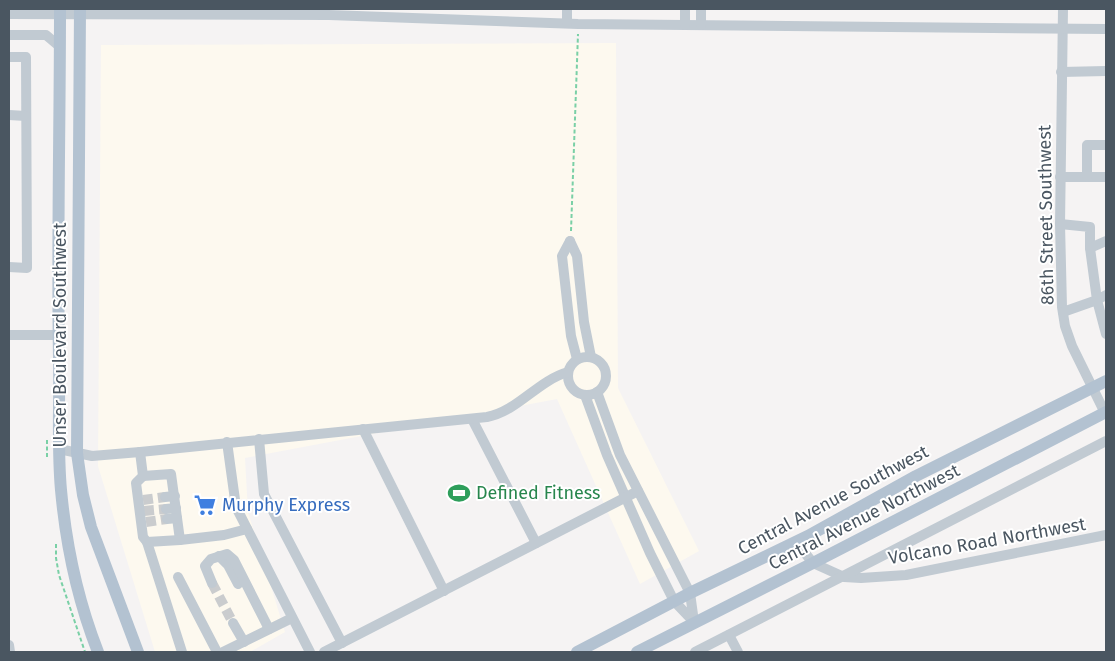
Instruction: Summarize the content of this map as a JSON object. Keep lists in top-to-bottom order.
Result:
{
  "streets": {
    "main road": ["Unser Boulevard Southwest", "Central Avenue Southwest", "Central Avenue Northwest"],
    "street": ["86th Street Southwest", "Volcano Road Northwest"]
  },
  "crossings": [
    ["86th Street Southwest", "Central Avenue Southwest"],
    ["86th Street Southwest", "Central Avenue Northwest"],
    ["Central Avenue Southwest", "Volcano Road Northwest"],
    ["Central Avenue Northwest", "Volcano Road Northwest"]
  ],
  "places": {
    "sports": ["Defined Fitness"],
    "supermarket": ["Murphy Express"]
  }
}
